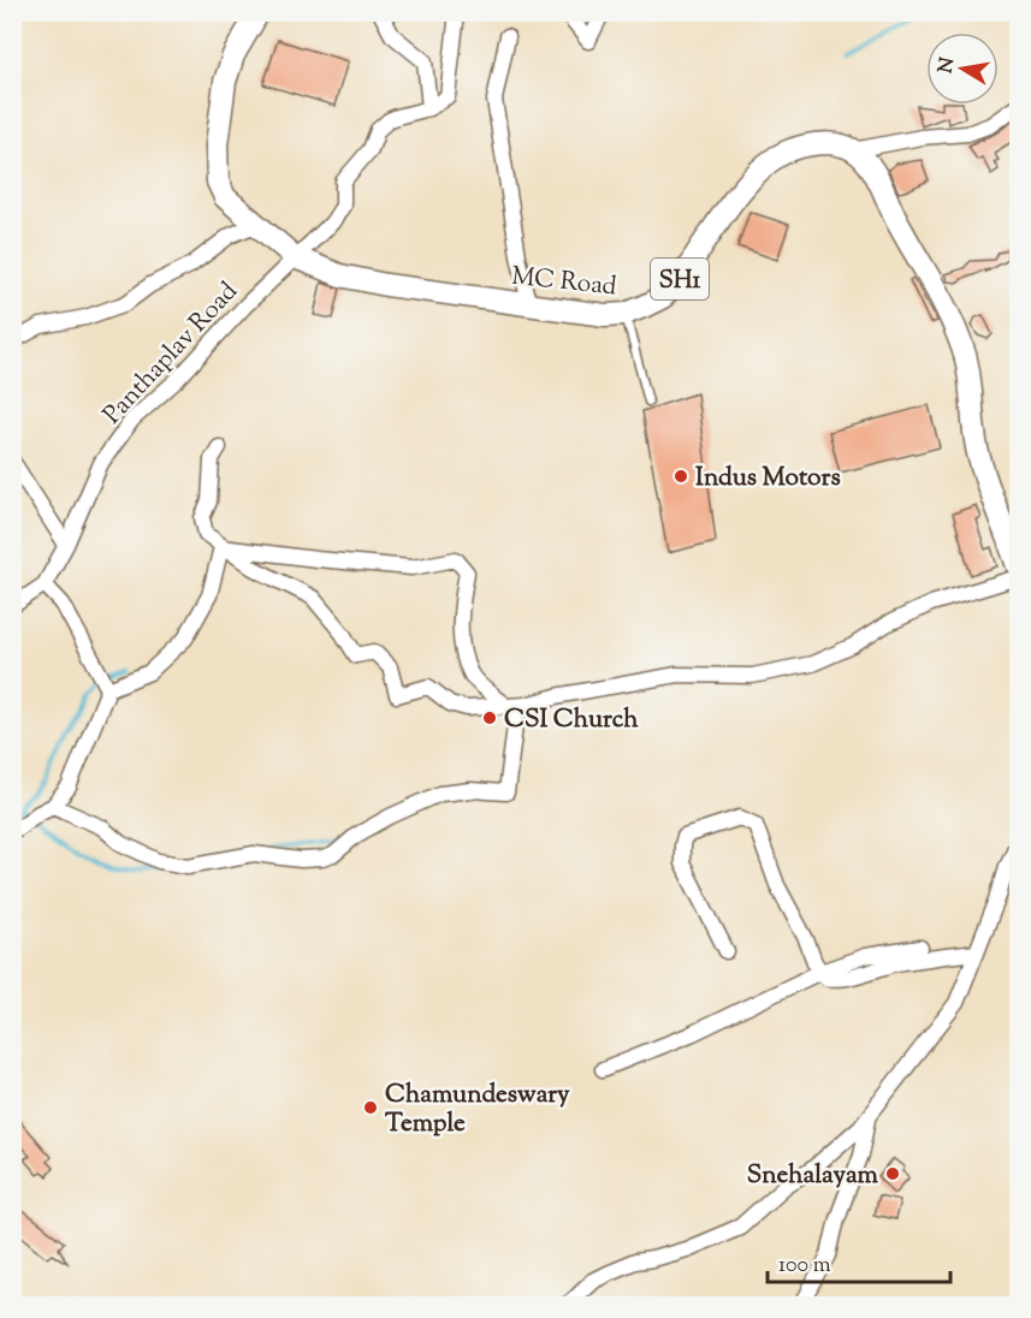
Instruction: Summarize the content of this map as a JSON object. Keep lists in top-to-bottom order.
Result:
{
  "streets": {
    "main road": ["SH1", "MC Road"],
    "street": ["Panthaplav Road"]
  },
  "crossings": [
    ["MC Road", "Panthaplav Road"]
  ],
  "places": [
    "Indus Motors",
    "CSI Church",
    "Chamundeswary Temple",
    "Snehalayam"
  ],
  "scale_bar": "100 m",
  "north": "left"
}
